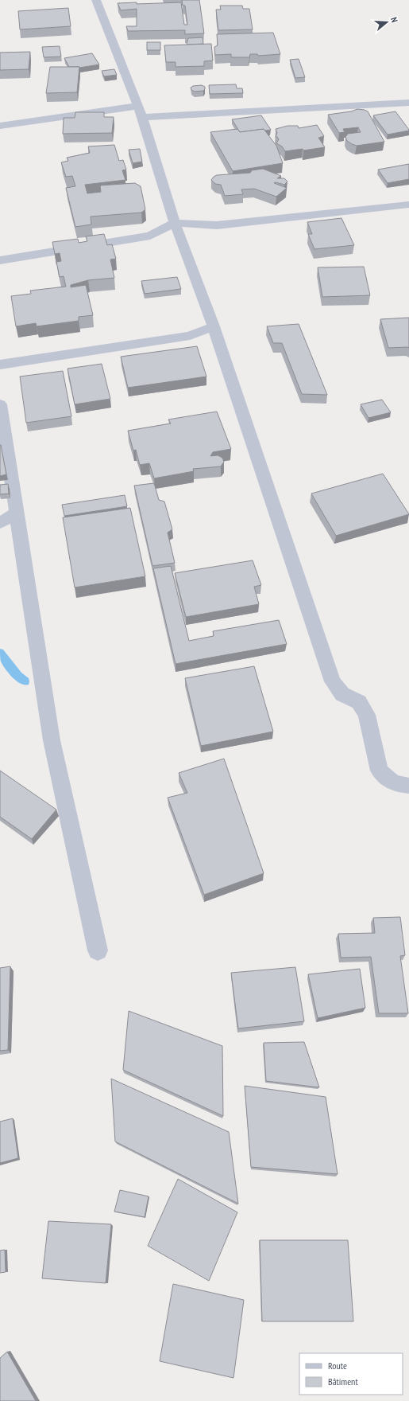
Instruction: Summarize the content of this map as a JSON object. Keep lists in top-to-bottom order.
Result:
{
  "legend": ["Route", "Bâtiment"],
  "north": "right"
}
